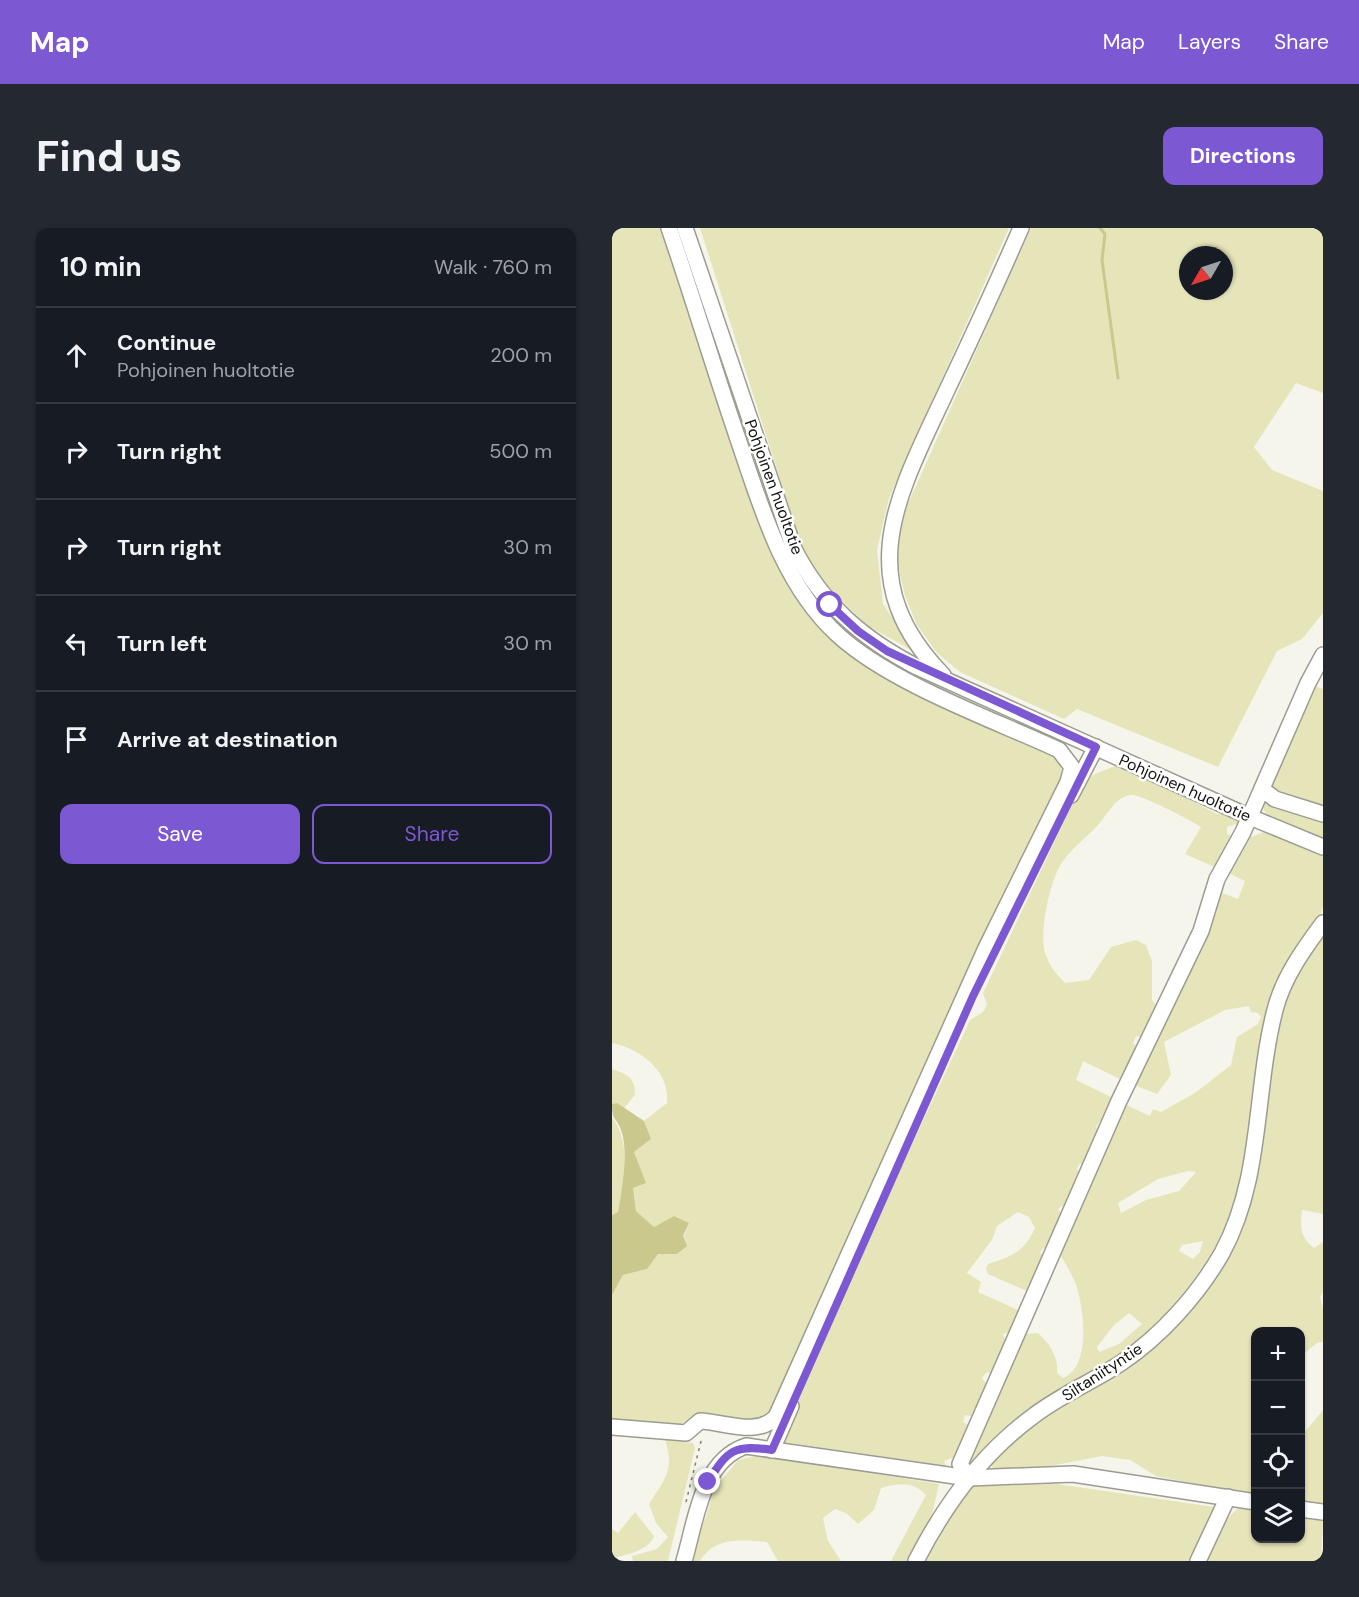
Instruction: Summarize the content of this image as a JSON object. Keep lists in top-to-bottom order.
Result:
{
  "streets": {
    "lane": ["Pohjoinen huoltotie", "Siltaniityntie"]
  },
  "north": "bottom left",
  "page": {
    "header": "Map",
    "nav": ["Map", "Layers", "Share"],
    "buttons": [
      "Directions",
      ["Save", "Share"]
    ],
    "title": "Find us",
    "heading": ["10 min", "Walk · 760 m"],
    "list": [
      ["Continue", "Pohjoinen huoltotie", "200 m"],
      ["Turn right", "500 m"],
      ["Turn right", "30 m"],
      ["Turn left", "30 m"],
      "Arrive at destination"
    ],
    "map_buttons": ["+", "−"]
  }
}
